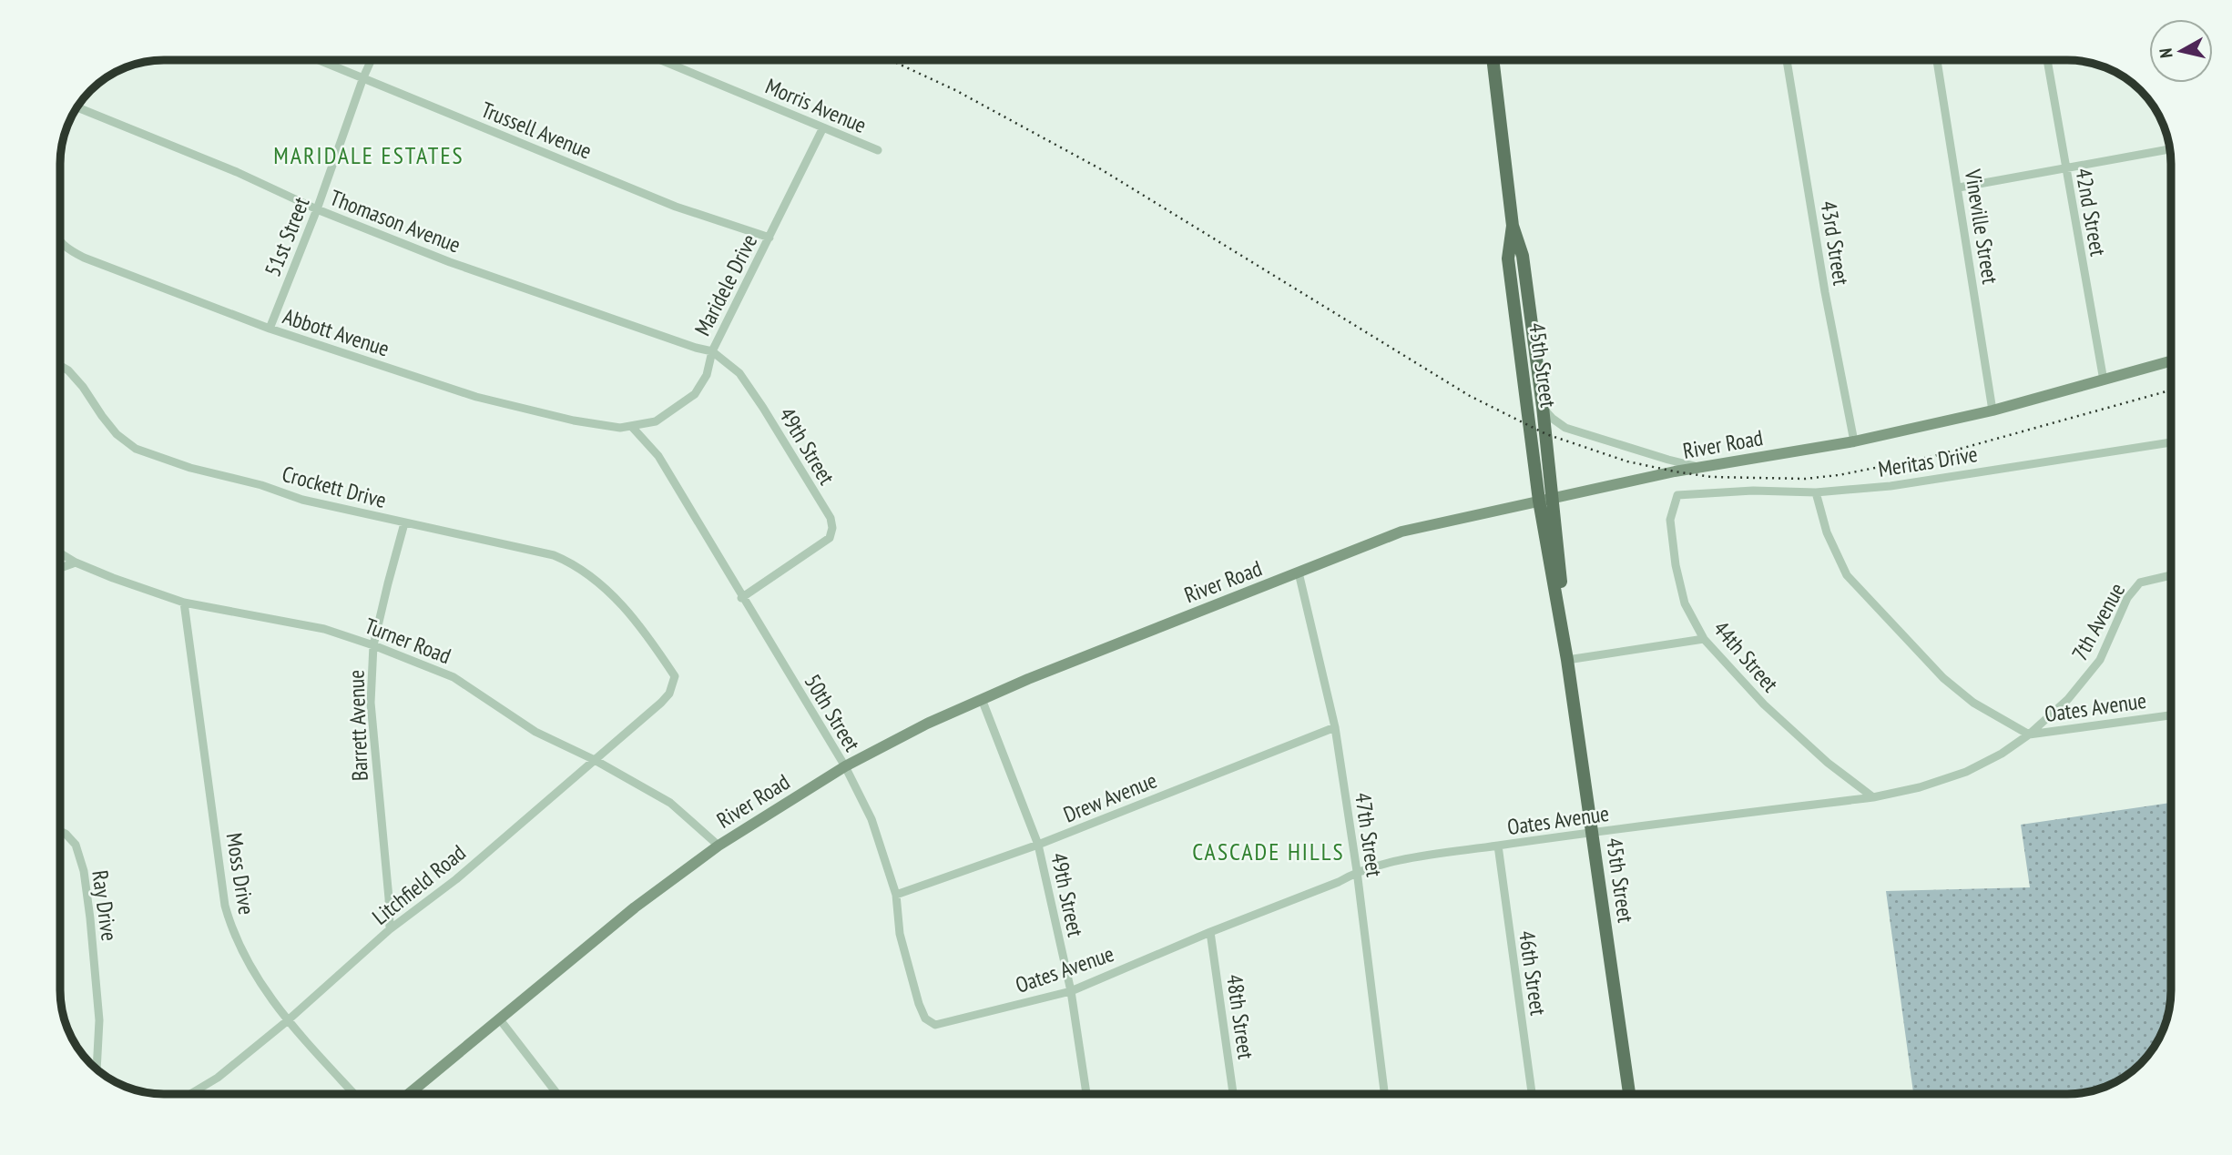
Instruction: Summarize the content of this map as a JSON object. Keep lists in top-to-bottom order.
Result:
{
  "streets": {
    "main road": ["45th Street", "River Road"],
    "street": [
      "Morris Avenue",
      "Trussell Avenue",
      "42nd Street",
      "Thomason Avenue",
      "Vineville Street",
      "51st Street",
      "43rd Street",
      "Maridele Drive",
      "Abbott Avenue",
      "49th Street",
      "Meritas Drive",
      "Crockett Drive",
      "7th Avenue",
      "Turner Road",
      "44th Street",
      "Oates Avenue",
      "50th Street",
      "Barrett Avenue",
      "Drew Avenue",
      "47th Street",
      "Moss Drive",
      "Litchfield Road",
      "Ray Drive",
      "46th Street",
      "48th Street"
    ]
  },
  "crossings": [
    ["Morris Avenue", "Maridele Drive"],
    ["Trussell Avenue", "51st Street"],
    ["Trussell Avenue", "Maridele Drive"],
    ["42nd Street", "River Road"],
    ["Thomason Avenue", "51st Street"],
    ["Thomason Avenue", "Maridele Drive"],
    ["Thomason Avenue", "49th Street"],
    ["Vineville Street", "River Road"],
    ["51st Street", "Abbott Avenue"],
    ["43rd Street", "River Road"],
    ["Maridele Drive", "Abbott Avenue"],
    ["Maridele Drive", "49th Street"],
    ["Maridele Drive", "50th Street"],
    ["Abbott Avenue", "50th Street"],
    ["45th Street", "River Road"],
    ["45th Street", "Oates Avenue"],
    ["River Road", "49th Street"],
    ["River Road", "Turner Road"],
    ["River Road", "50th Street"],
    ["River Road", "47th Street"],
    ["49th Street", "Oates Avenue"],
    ["49th Street", "50th Street"],
    ["49th Street", "Drew Avenue"],
    ["Meritas Drive", "44th Street"],
    ["Crockett Drive", "Barrett Avenue"],
    ["Crockett Drive", "Litchfield Road"],
    ["7th Avenue", "Oates Avenue"],
    ["Turner Road", "Barrett Avenue"],
    ["Turner Road", "Moss Drive"],
    ["Turner Road", "Litchfield Road"],
    ["44th Street", "Oates Avenue"],
    ["Oates Avenue", "50th Street"],
    ["Oates Avenue", "47th Street"],
    ["Oates Avenue", "46th Street"],
    ["Oates Avenue", "48th Street"],
    ["50th Street", "Drew Avenue"],
    ["Barrett Avenue", "Litchfield Road"],
    ["Drew Avenue", "47th Street"],
    ["Moss Drive", "Litchfield Road"]
  ],
  "districts": ["MARIDALE ESTATES", "CASCADE HILLS"],
  "north": "left"
}
